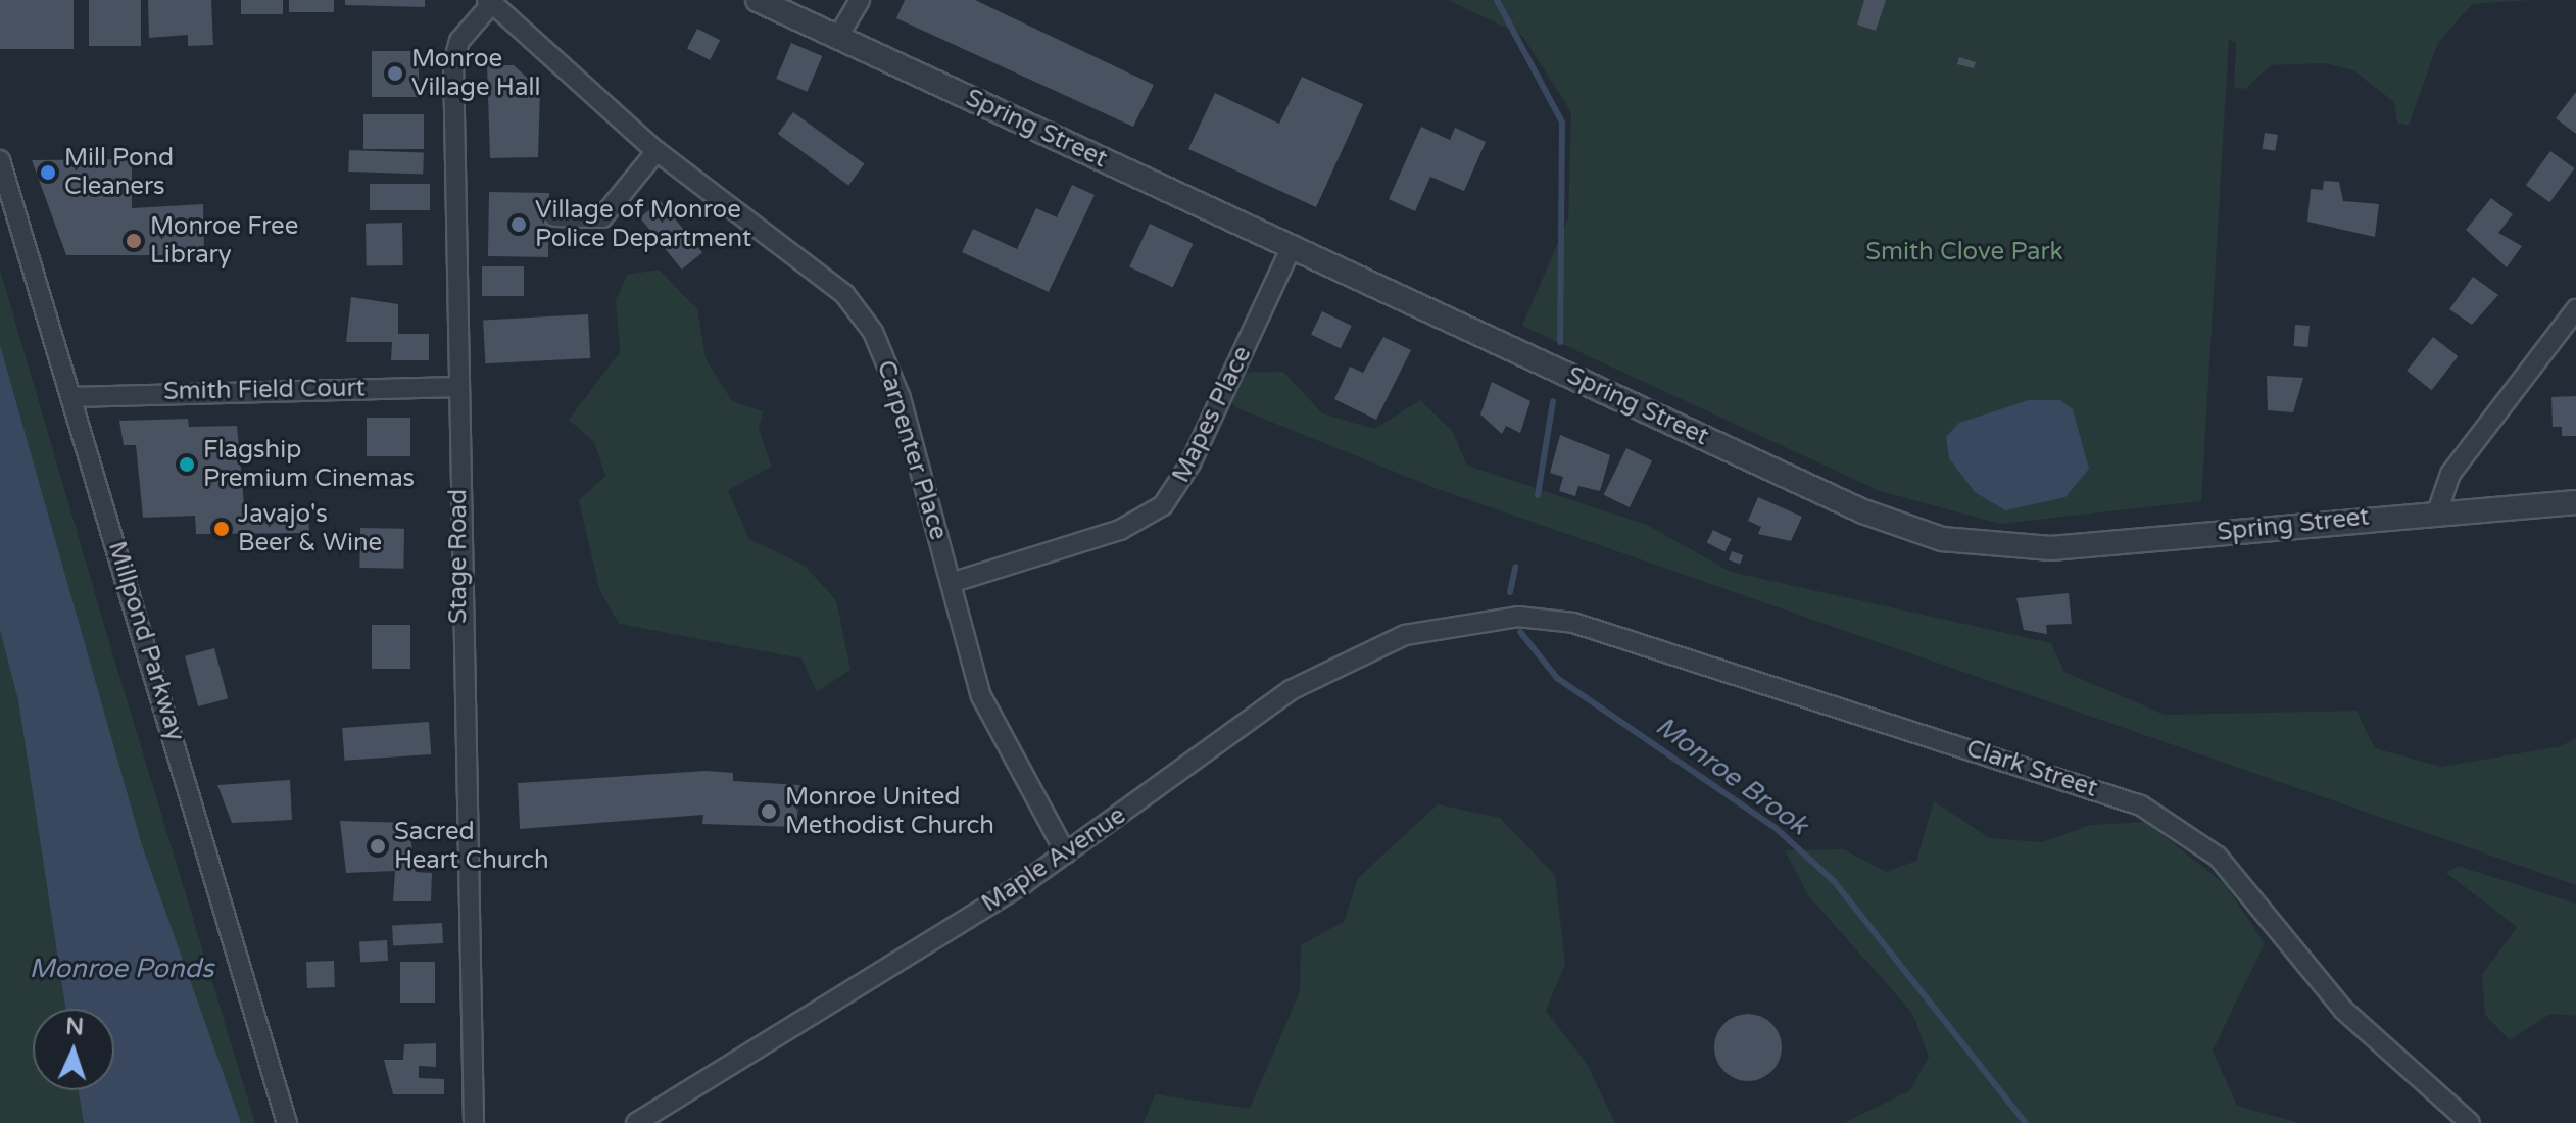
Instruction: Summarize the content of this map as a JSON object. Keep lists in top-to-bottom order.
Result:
{
  "streets": {
    "street": [
      "Spring Street",
      "Smith Field Court",
      "Mapes Place",
      "Carpenter Place",
      "Stage Road",
      "Millpond Parkway",
      "Clark Street",
      "Maple Avenue"
    ]
  },
  "crossings": [
    ["Spring Street", "Mapes Place"],
    ["Smith Field Court", "Stage Road"],
    ["Smith Field Court", "Millpond Parkway"],
    ["Mapes Place", "Carpenter Place"],
    ["Carpenter Place", "Stage Road"],
    ["Carpenter Place", "Maple Avenue"],
    ["Clark Street", "Maple Avenue"]
  ],
  "water": ["Monroe Brook", "Monroe Ponds"],
  "parks": ["Smith Clove Park"],
  "places": [
    "Monroe Village Hall",
    "Mill Pond Cleaners",
    "Village of Monroe Police Department",
    "Monroe Free Library",
    "Flagship Premium Cinemas",
    "Javajo's Beer & Wine",
    "Monroe United Methodist Church",
    "Sacred Heart Church"
  ],
  "north": "top"
}
